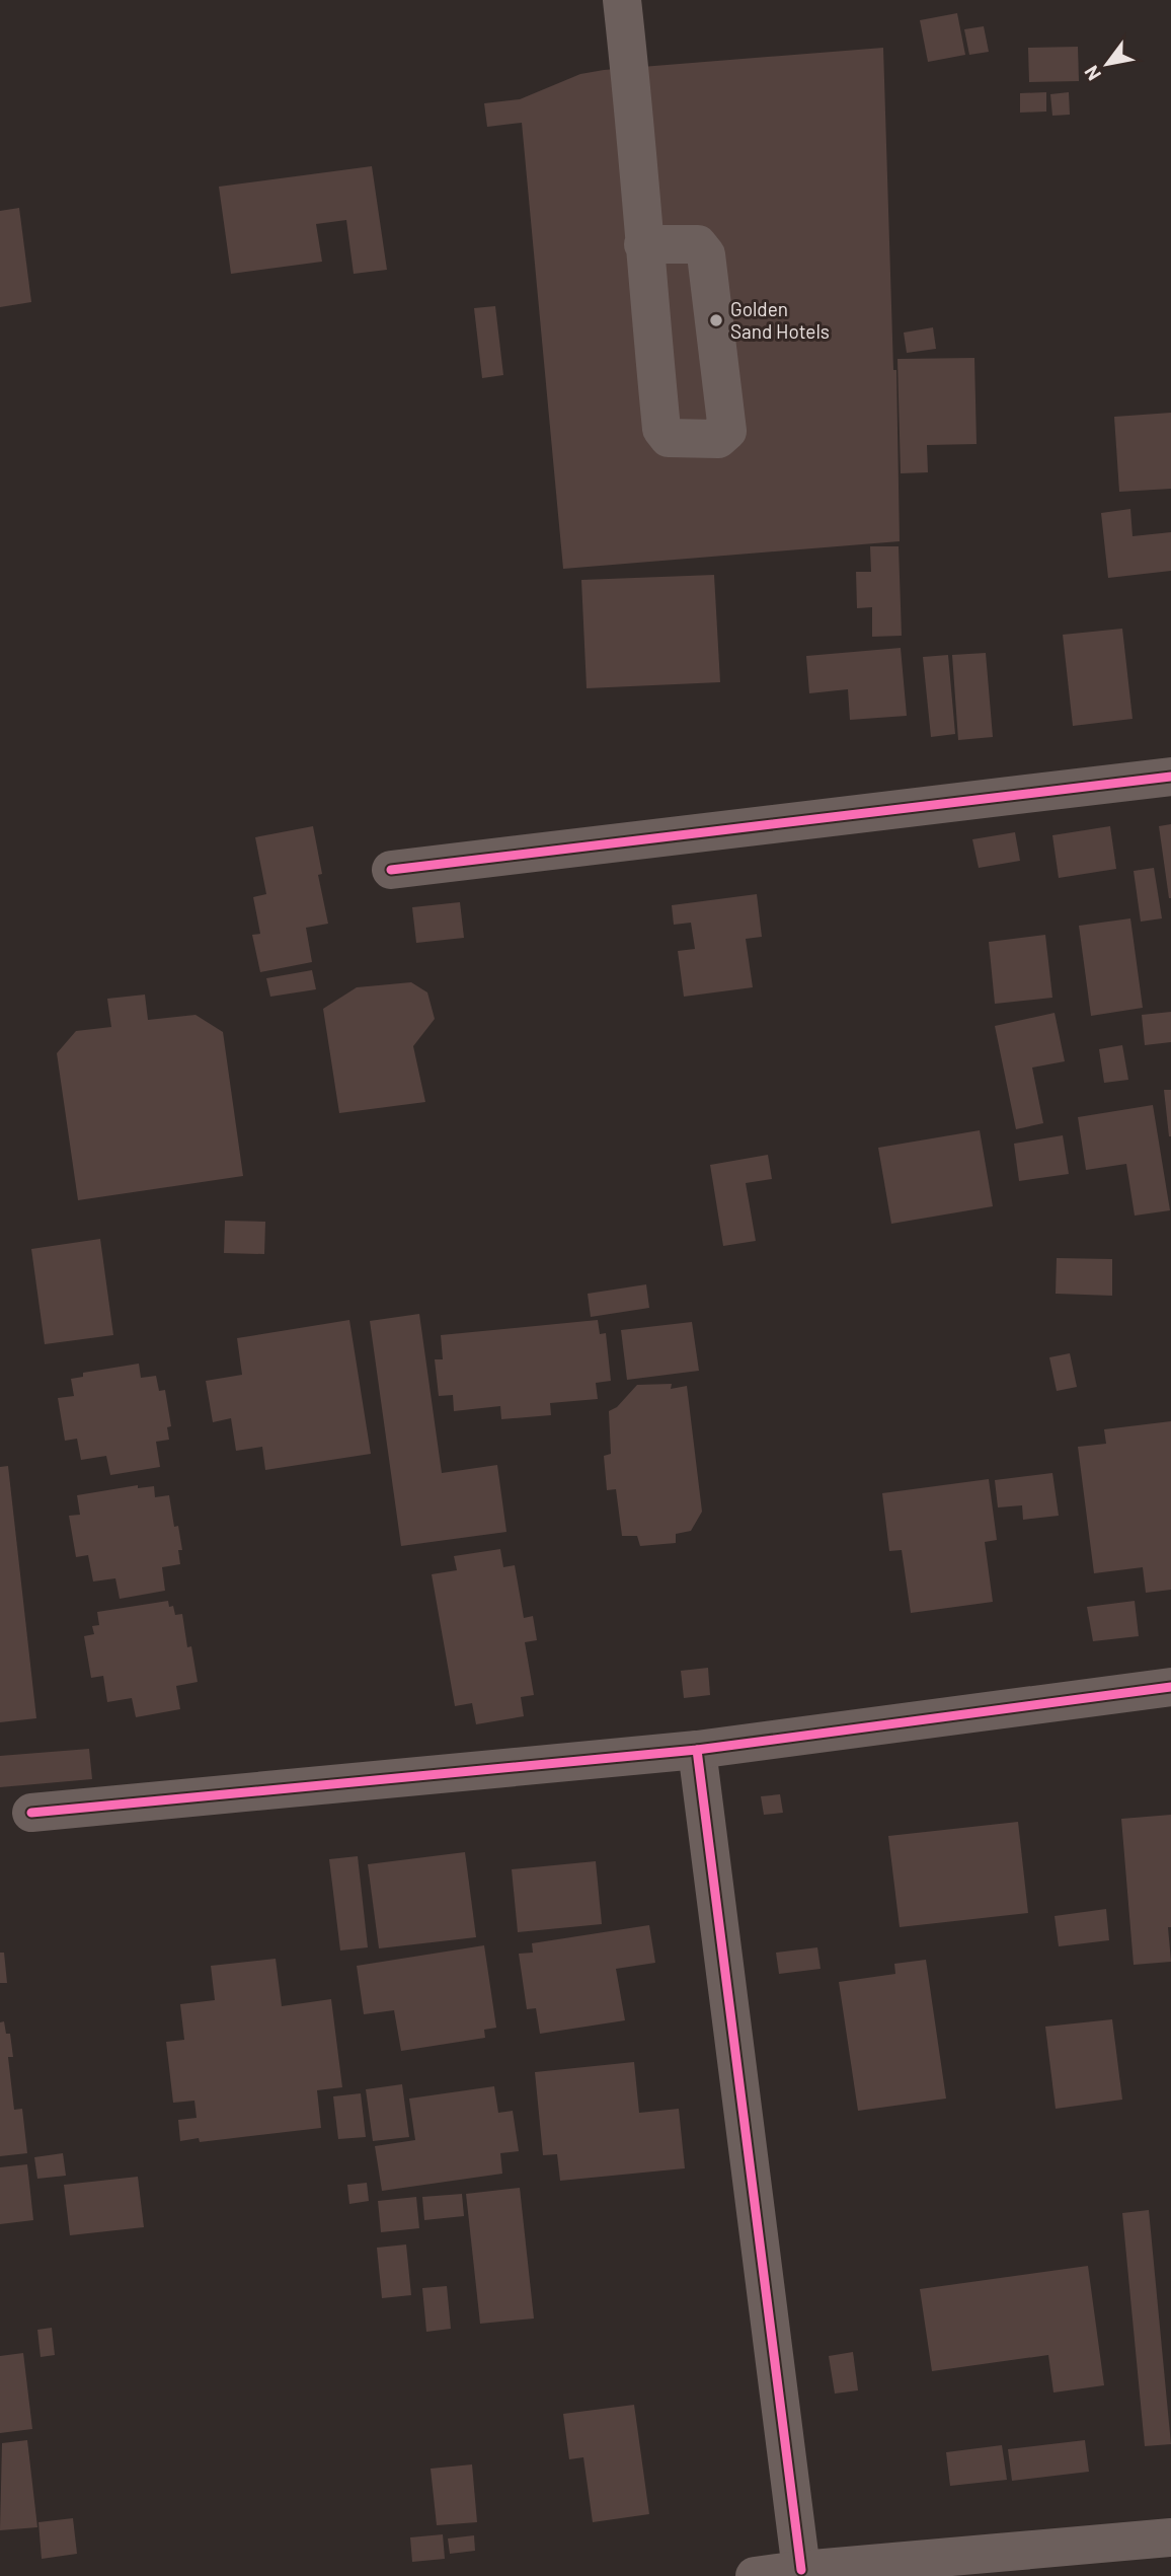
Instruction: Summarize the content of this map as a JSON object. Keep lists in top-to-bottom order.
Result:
{
  "places": ["Golden Sand Hotels"],
  "north": "bottom left"
}
